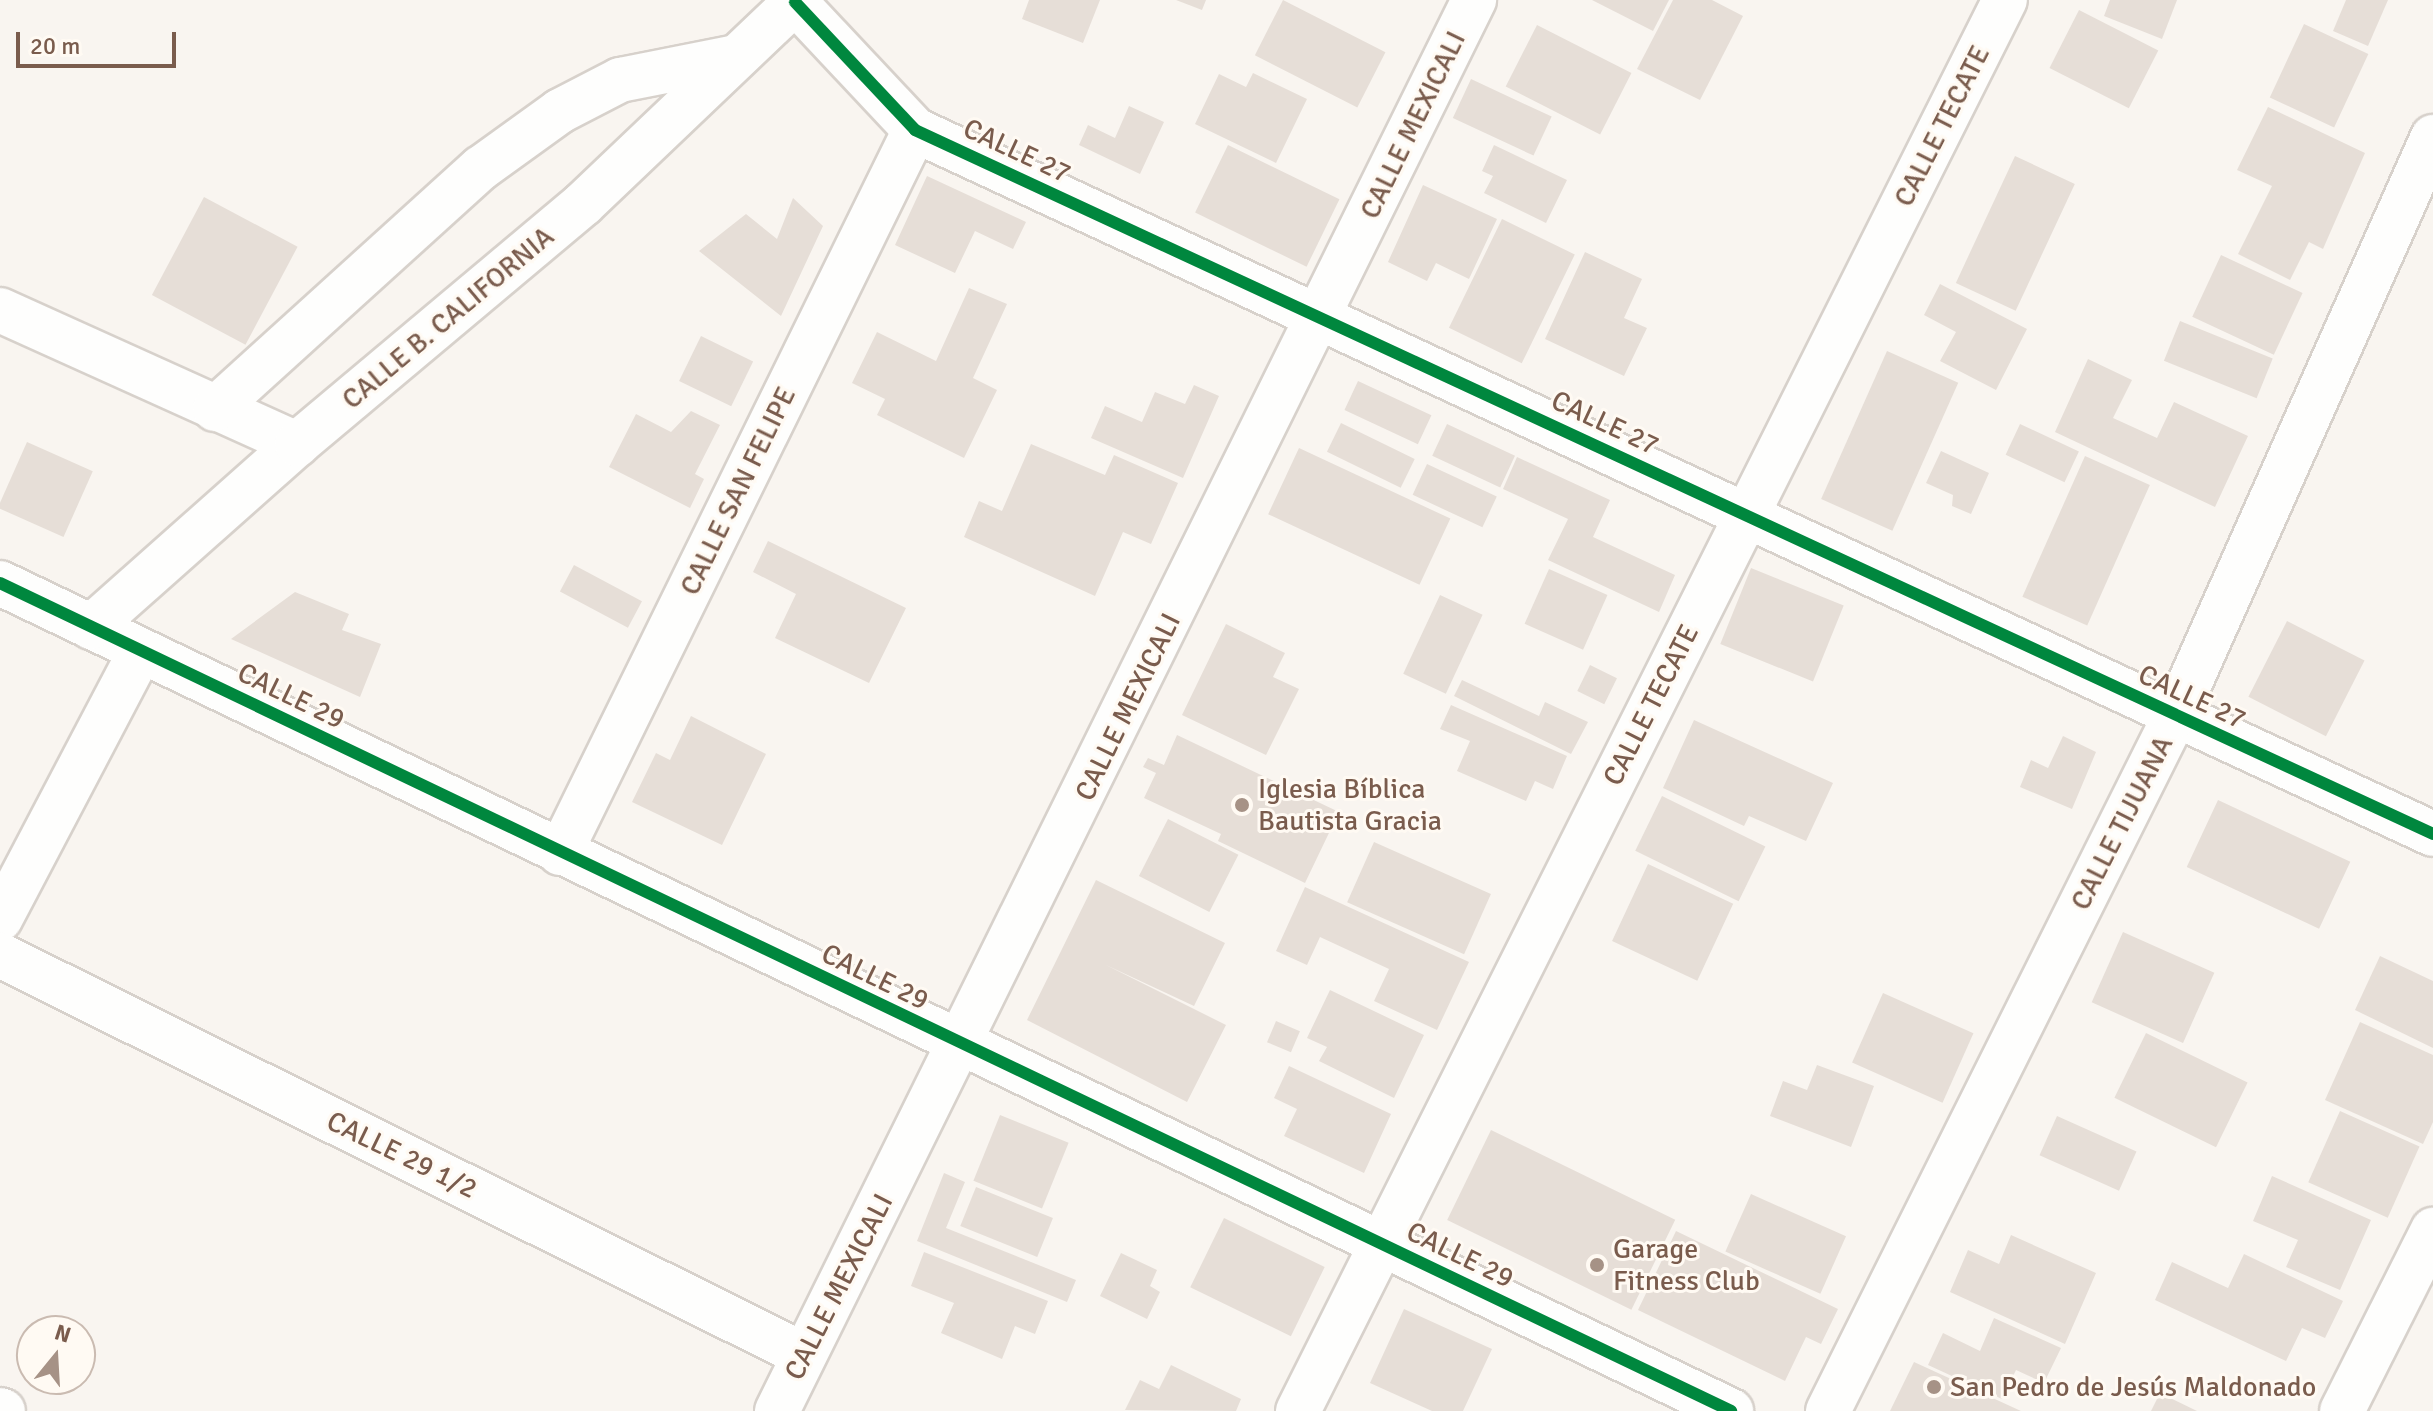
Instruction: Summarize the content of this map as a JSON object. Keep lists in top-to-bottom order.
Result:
{
  "streets": {
    "street": [
      "CALLE MEXICALI",
      "CALLE TECATE",
      "CALLE 27",
      "CALLE B. CALIFORNIA",
      "CALLE SAN FELIPE",
      "CALLE 29",
      "CALLE TIJUANA",
      "CALLE 29 1/2"
    ]
  },
  "crossings": [
    ["CALLE MEXICALI", "CALLE 27"],
    ["CALLE MEXICALI", "CALLE 29"],
    ["CALLE MEXICALI", "CALLE 29 1/2"],
    ["CALLE TECATE", "CALLE 27"],
    ["CALLE TECATE", "CALLE 29"],
    ["CALLE 27", "CALLE B. CALIFORNIA"],
    ["CALLE 27", "CALLE SAN FELIPE"],
    ["CALLE 27", "CALLE TIJUANA"],
    ["CALLE B. CALIFORNIA", "CALLE 29"],
    ["CALLE SAN FELIPE", "CALLE 29"]
  ],
  "places": ["Iglesia Bíblica Bautista Gracia", "Garage Fitness Club", "San Pedro de Jesús Maldonado"],
  "scale_bar": "20 m",
  "north": "top"
}
